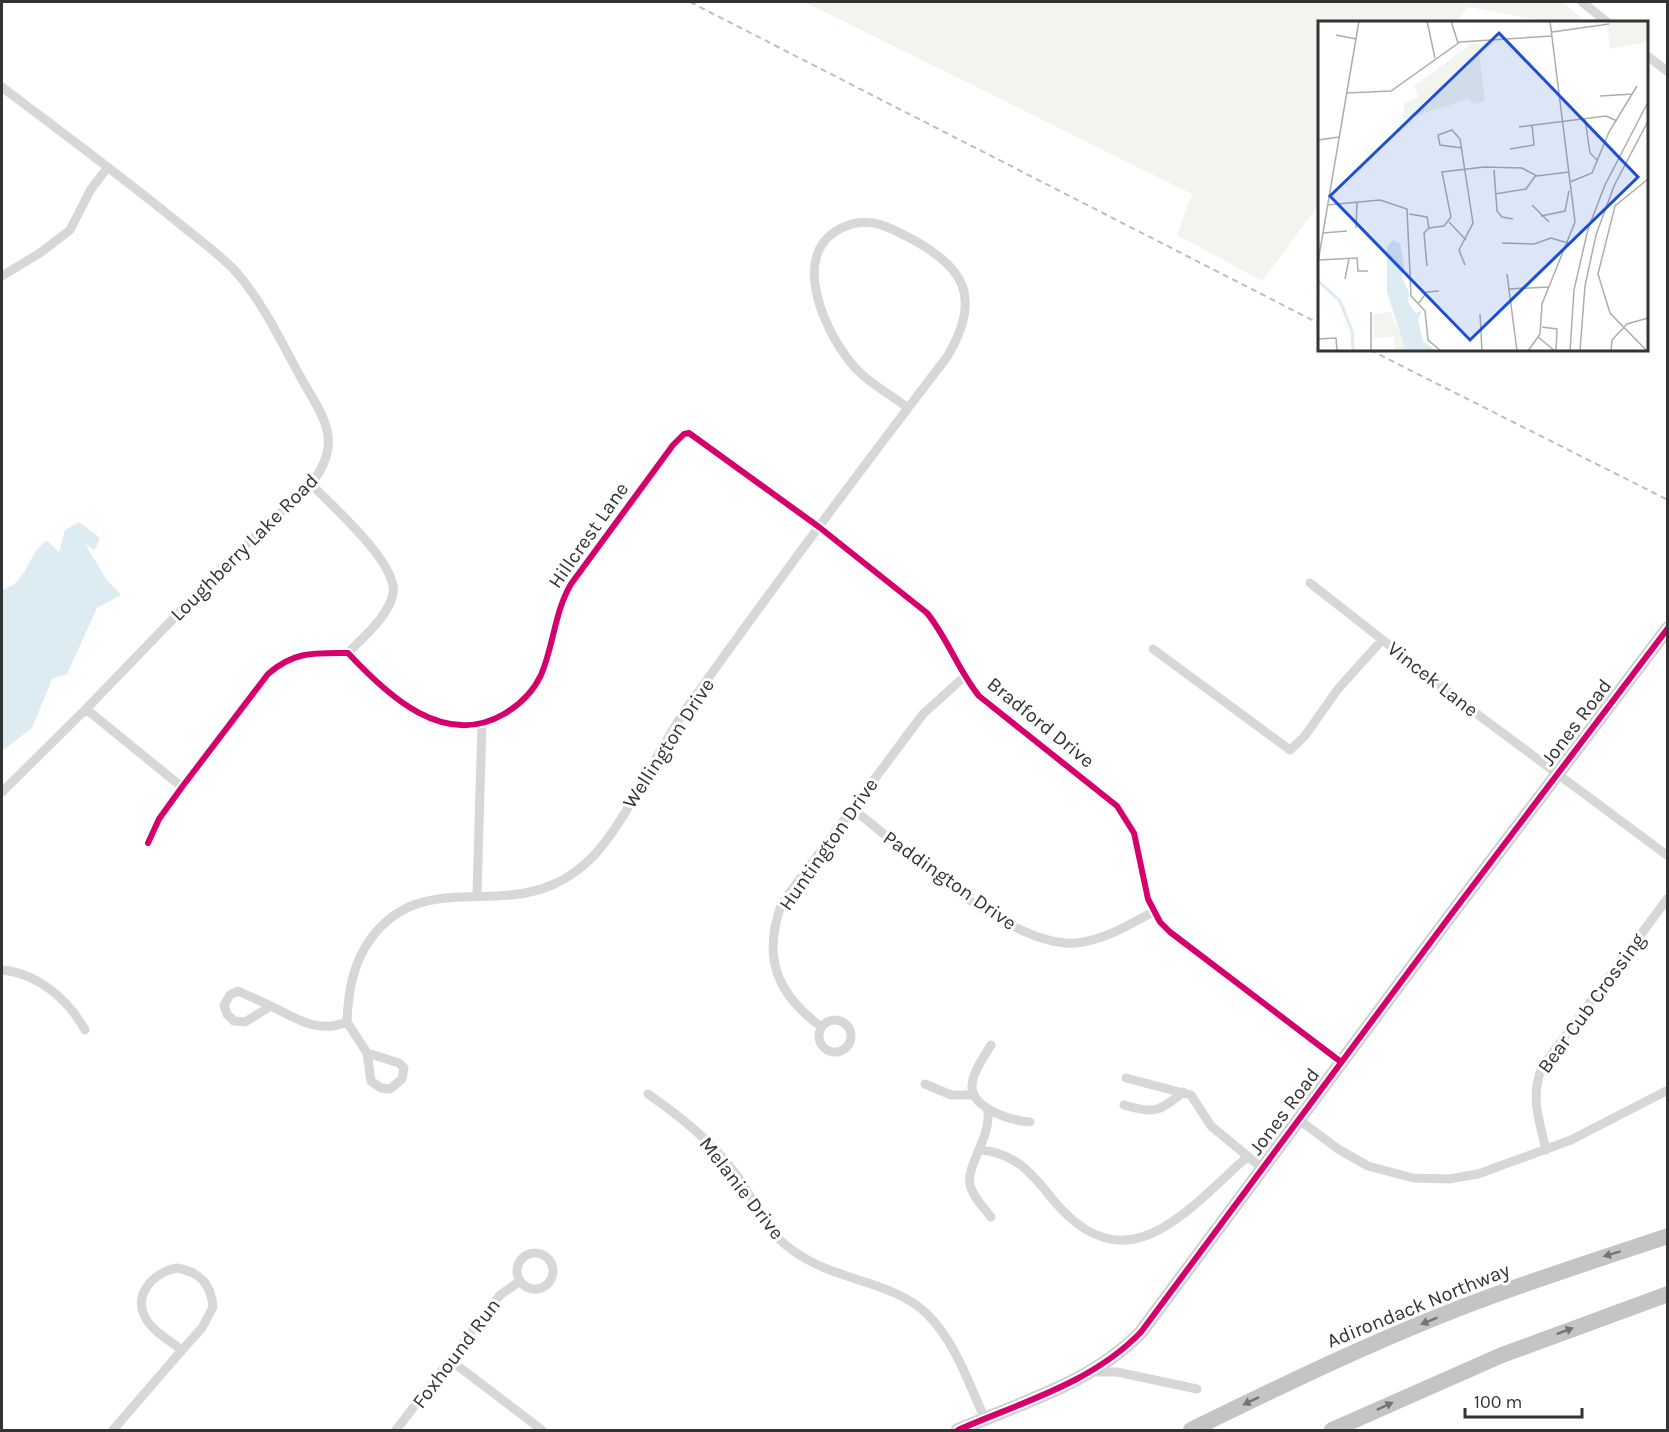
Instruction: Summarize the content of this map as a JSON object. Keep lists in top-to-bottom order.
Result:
{
  "streets": {
    "highway": ["Adirondack Northway"],
    "street": [
      "Hillcrest Lane",
      "Loughberry Lake Road",
      "Vincek Lane",
      "Bradford Drive",
      "Jones Road",
      "Wellington Drive",
      "Huntington Drive",
      "Paddington Drive",
      "Bear Cub Crossing",
      "Melanie Drive",
      "Foxhound Run"
    ]
  },
  "crossings": [
    ["Hillcrest Lane", "Bradford Drive"],
    ["Vincek Lane", "Jones Road"],
    ["Bradford Drive", "Jones Road"],
    ["Bradford Drive", "Wellington Drive"],
    ["Bradford Drive", "Huntington Drive"],
    ["Bradford Drive", "Paddington Drive"],
    ["Jones Road", "Melanie Drive"],
    ["Huntington Drive", "Paddington Drive"]
  ],
  "scale_bar": "100 m"
}
